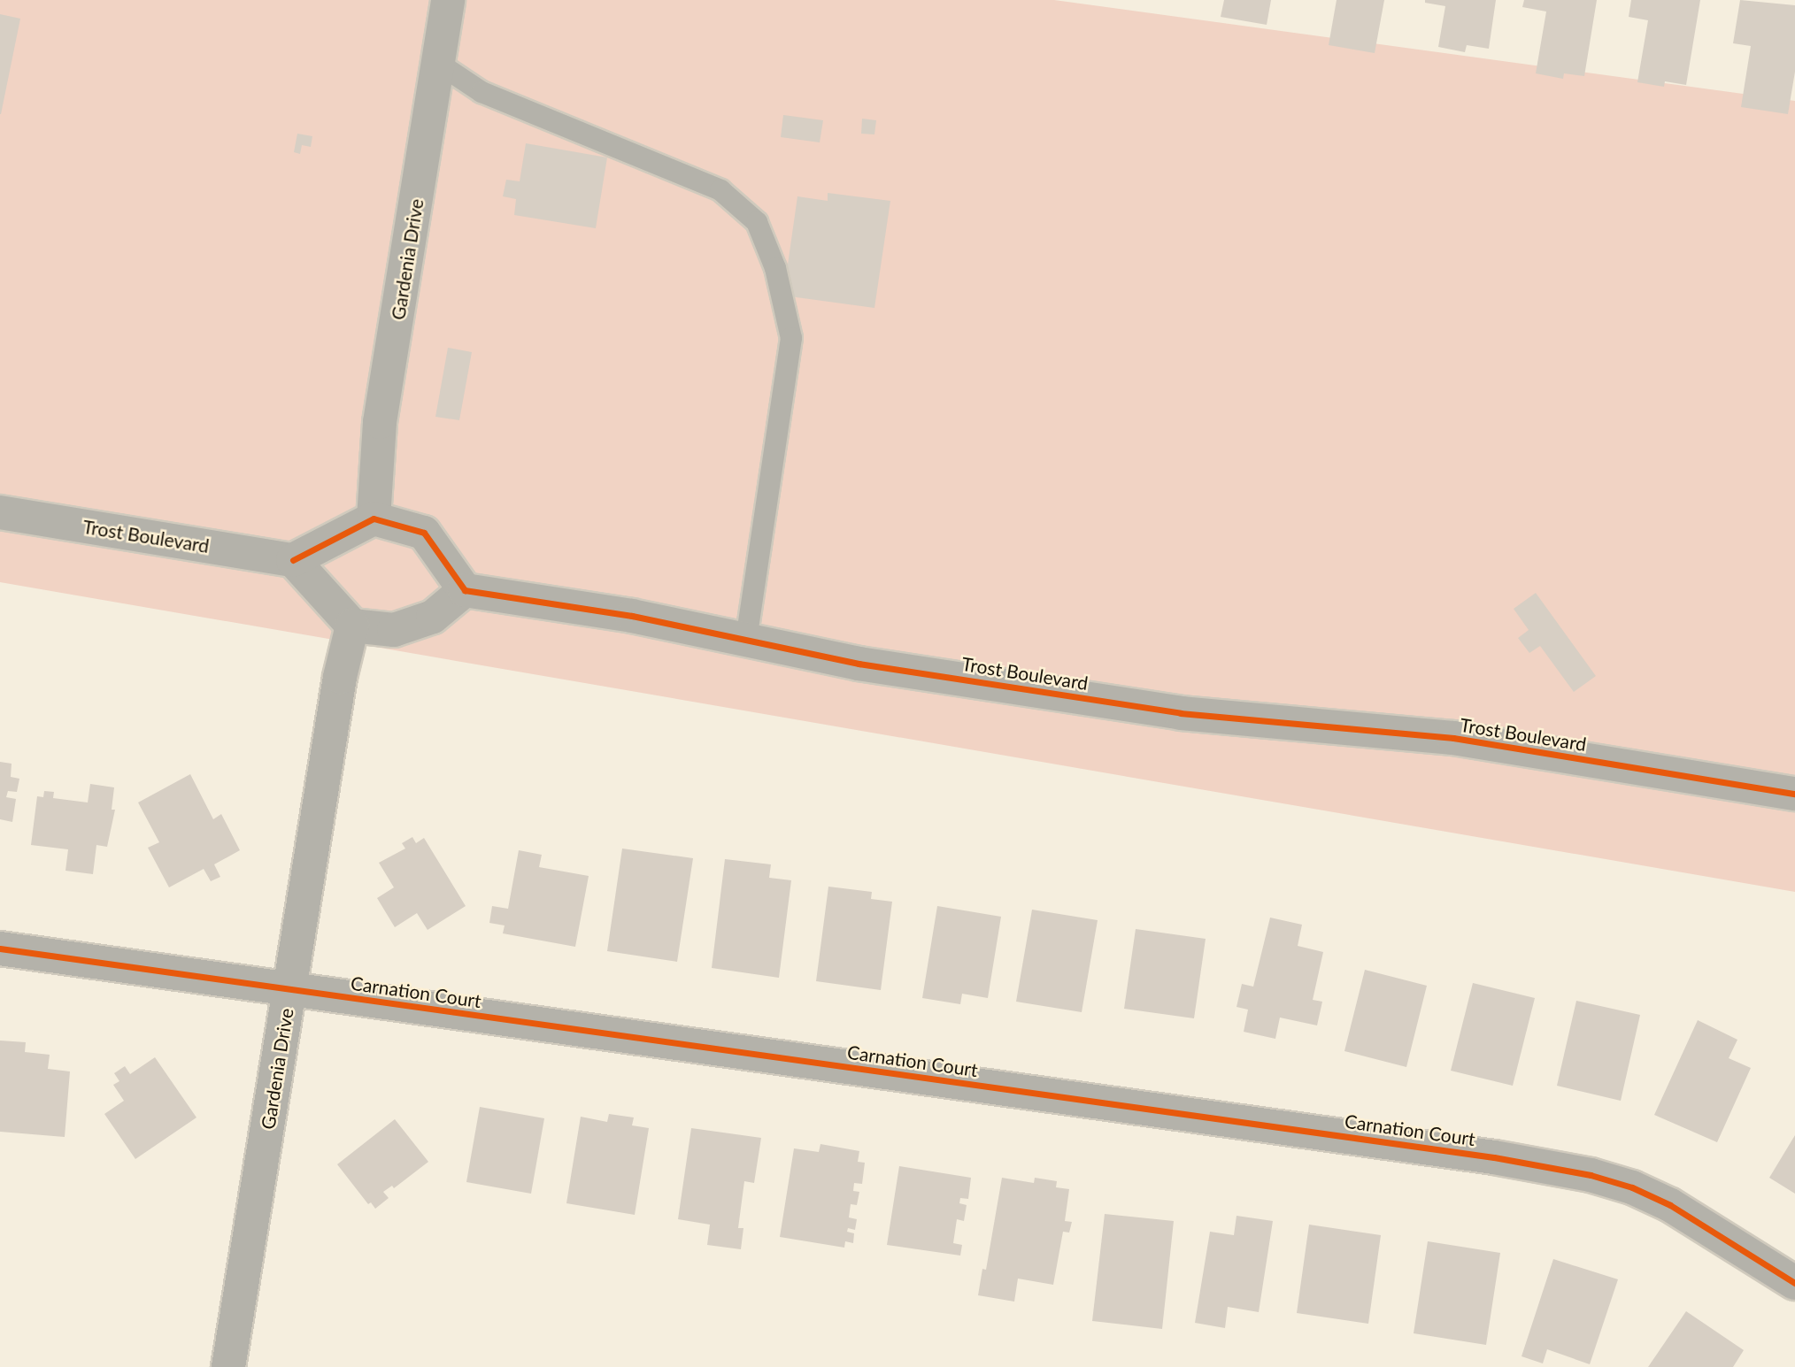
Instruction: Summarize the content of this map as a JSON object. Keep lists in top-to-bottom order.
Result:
{
  "streets": {
    "street": ["Gardenia Drive", "Trost Boulevard", "Carnation Court"]
  },
  "crossings": [
    ["Gardenia Drive", "Carnation Court"]
  ]
}
